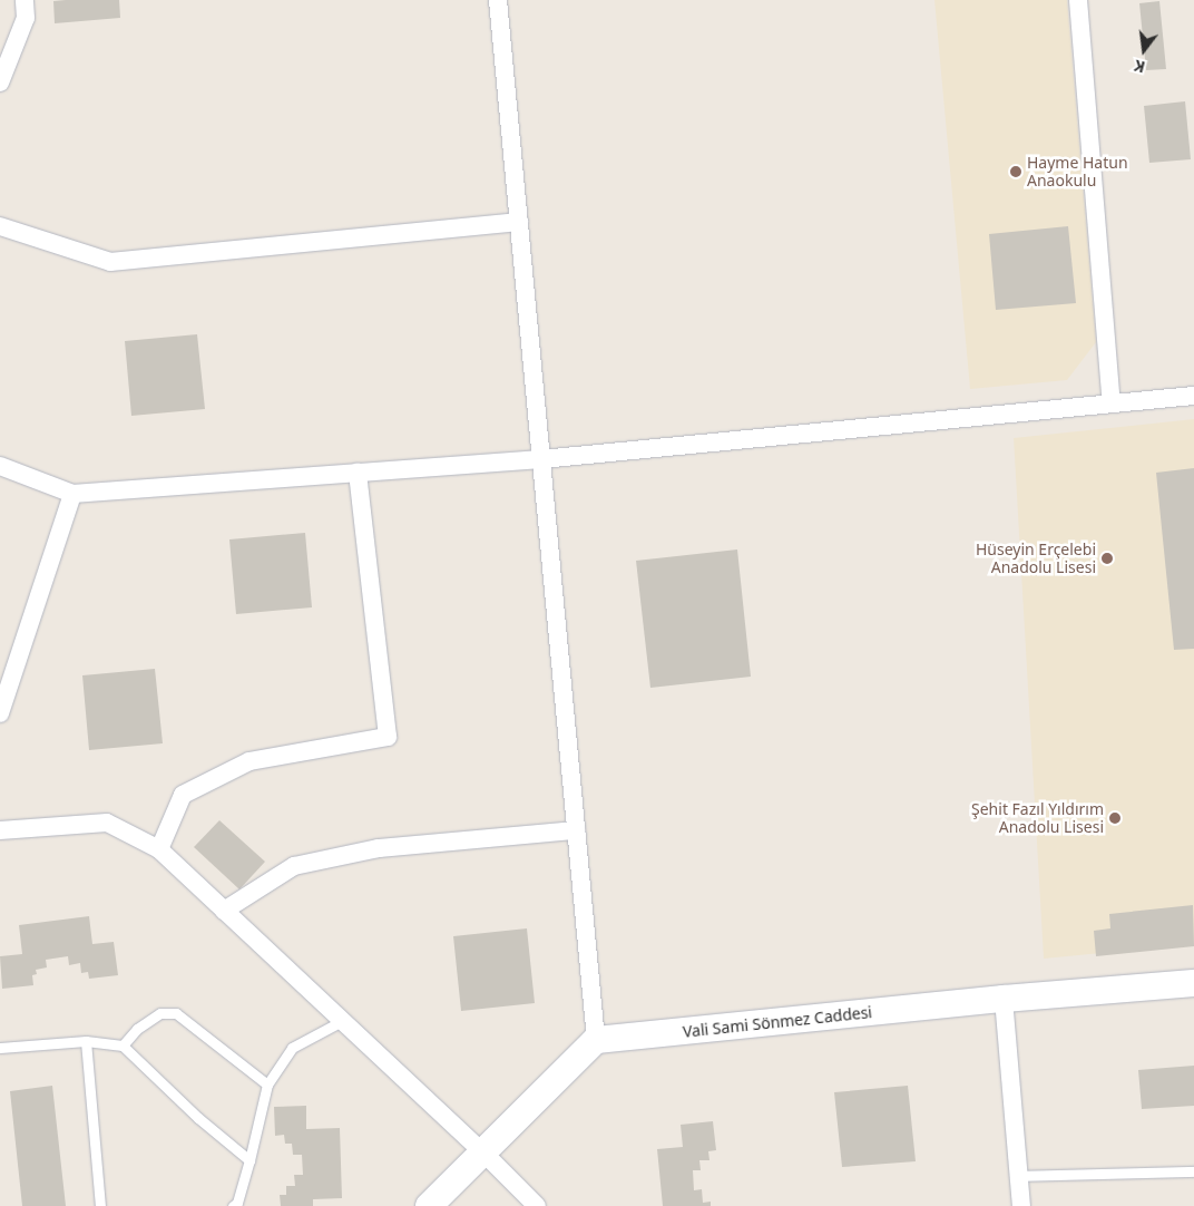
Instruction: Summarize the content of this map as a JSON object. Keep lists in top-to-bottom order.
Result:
{
  "streets": {
    "main road": ["Vali Sami Sönmez Caddesi"]
  },
  "places": ["Hayme Hatun Anaokulu", "Hüseyin Erçelebi Anadolu Lisesi", "Şehit Fazıl Yıldırım Anadolu Lisesi"],
  "north": "bottom"
}
